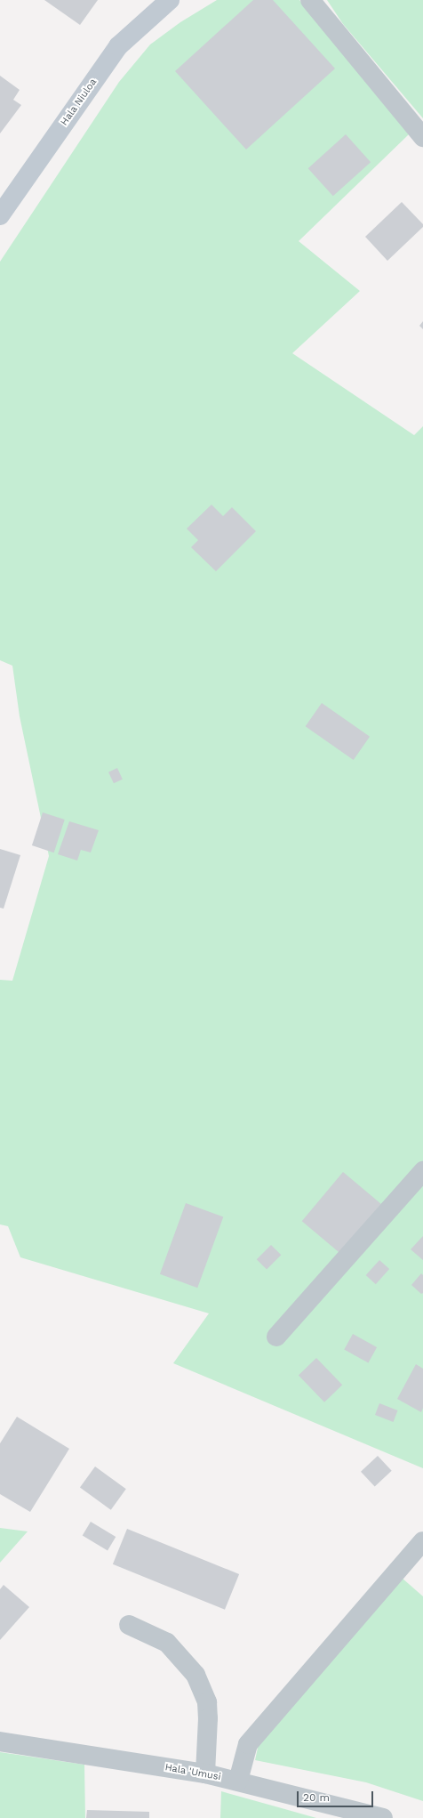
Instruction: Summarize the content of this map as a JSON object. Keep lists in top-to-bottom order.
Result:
{
  "streets": {
    "street": ["Hala Niuloa", "Hala 'Umusi"]
  },
  "scale_bar": "20 m"
}
